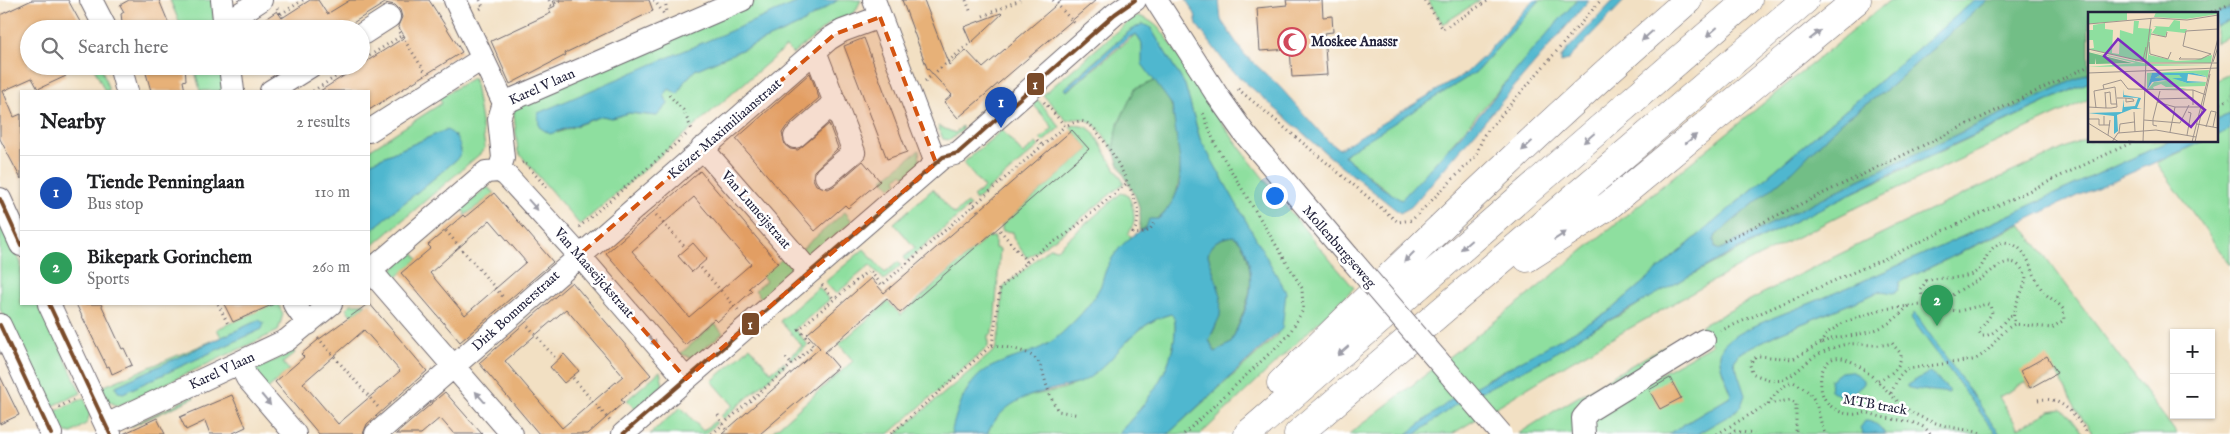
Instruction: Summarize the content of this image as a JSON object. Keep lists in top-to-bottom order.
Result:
{
  "streets": {
    "street": [
      "Karel V laan",
      "Keizer Maximiliaanstraat",
      "Van Lumeijstraat",
      "Mollenburgseweg",
      "Van Maaseijckstraat",
      "Dirk Bommerstraat"
    ],
    "path": ["MTB track"]
  },
  "crossings": [
    ["Karel V laan", "Van Maaseijckstraat"],
    ["Keizer Maximiliaanstraat", "Van Lumeijstraat"],
    ["Keizer Maximiliaanstraat", "Van Maaseijckstraat"],
    ["Keizer Maximiliaanstraat", "Dirk Bommerstraat"],
    ["Van Maaseijckstraat", "Dirk Bommerstraat"]
  ],
  "places": {
    "mosque": ["Moskee Anassr"]
  },
  "lines": ["transit line 1"],
  "page": {
    "search": "Search here",
    "pins": ["1", "2"],
    "heading": ["Nearby", "2 results"],
    "list": [
      {
        "mark": "1",
        "name": "Tiende Penninglaan",
        "note": "Bus stop",
        "value": "110 m"
      },
      {
        "mark": "2",
        "name": "Bikepark Gorinchem",
        "note": "Sports",
        "value": "260 m"
      }
    ],
    "map_buttons": ["+", "−"]
  }
}
